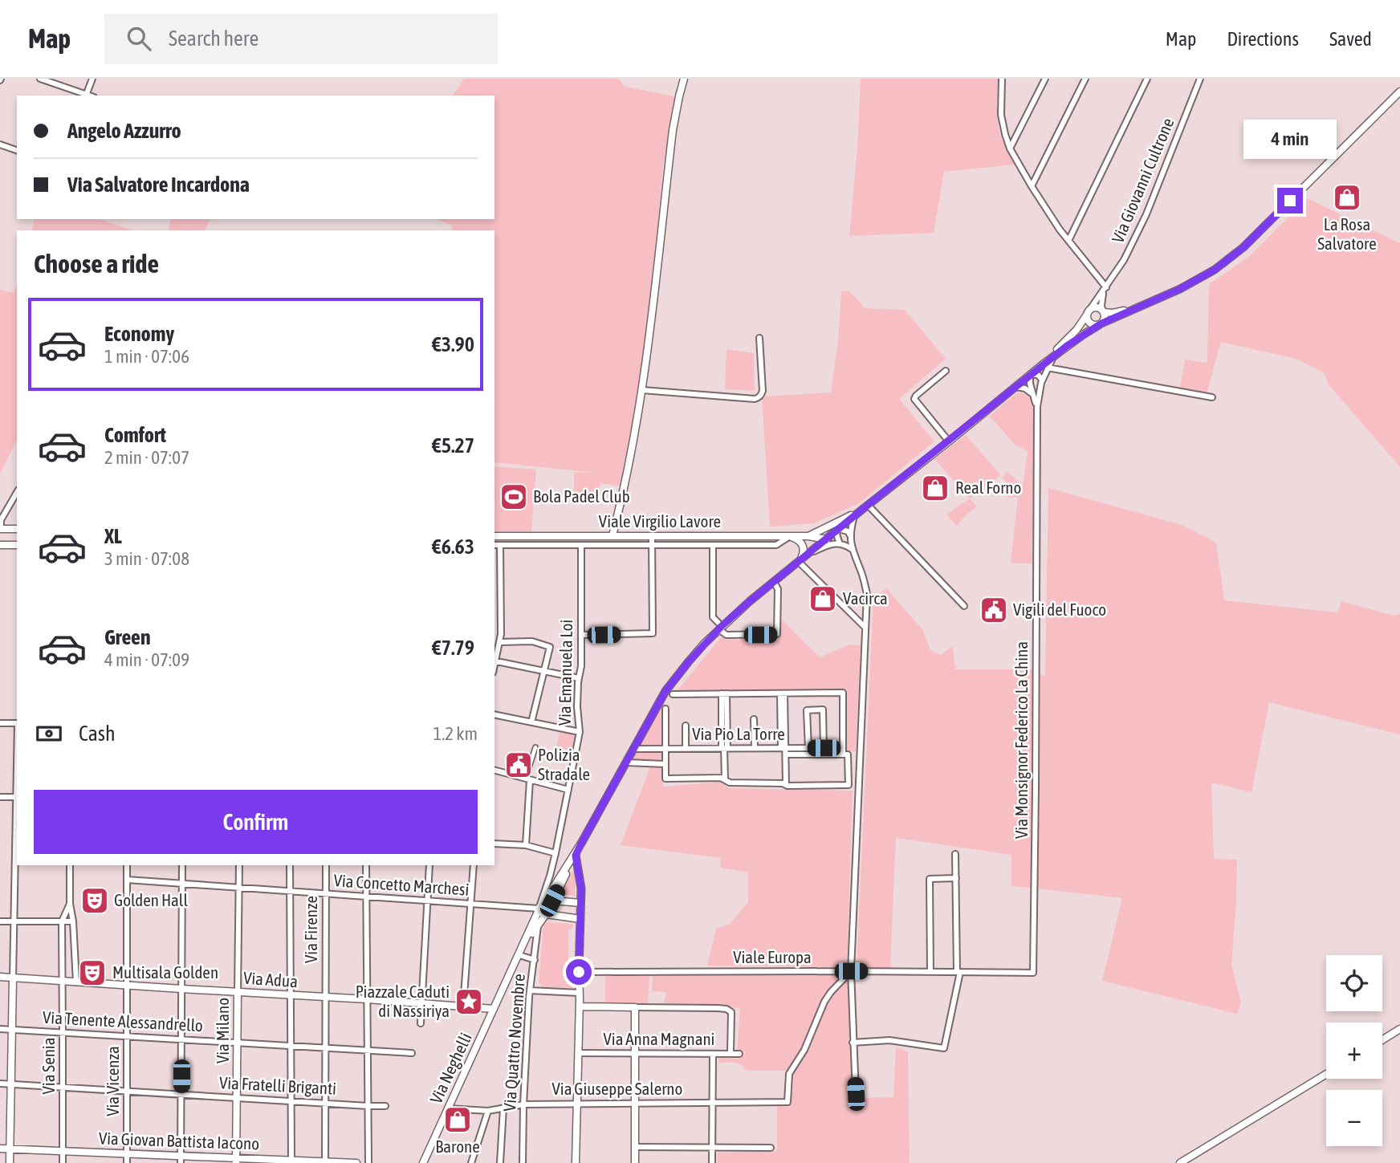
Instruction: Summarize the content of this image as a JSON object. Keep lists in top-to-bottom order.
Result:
{
  "streets": {
    "street": [
      "Via Giovanni Cultrone",
      "Viale Virgilio Lavore",
      "Via Emanuela Loi",
      "Via Pio La Torre",
      "Via Monsignor Federico La China",
      "Via Concetto Marchesi",
      "Via Firenze",
      "Viale Europa",
      "Via Adua",
      "Via Tenente Alessandrello",
      "Via Milano",
      "Via Anna Magnani",
      "Via Quattro Novembre",
      "Via Senia",
      "Via Neghelli",
      "Via Vicenza",
      "Via Fratelli Briganti",
      "Via Giuseppe Salerno",
      "Via Giovan Battista Iacono"
    ]
  },
  "crossings": [
    ["Via Emanuela Loi", "Via Concetto Marchesi"],
    ["Via Monsignor Federico La China", "Viale Europa"],
    ["Via Concetto Marchesi", "Via Firenze"],
    ["Via Concetto Marchesi", "Via Milano"],
    ["Via Concetto Marchesi", "Via Vicenza"],
    ["Via Firenze", "Via Adua"],
    ["Via Firenze", "Via Tenente Alessandrello"],
    ["Via Firenze", "Via Fratelli Briganti"],
    ["Via Firenze", "Via Giovan Battista Iacono"],
    ["Viale Europa", "Via Giuseppe Salerno"],
    ["Via Adua", "Via Milano"],
    ["Via Adua", "Via Senia"],
    ["Via Adua", "Via Neghelli"],
    ["Via Adua", "Via Vicenza"],
    ["Via Tenente Alessandrello", "Via Milano"],
    ["Via Tenente Alessandrello", "Via Senia"],
    ["Via Tenente Alessandrello", "Via Vicenza"],
    ["Via Milano", "Via Fratelli Briganti"],
    ["Via Milano", "Via Giovan Battista Iacono"],
    ["Via Quattro Novembre", "Via Giuseppe Salerno"],
    ["Via Senia", "Via Fratelli Briganti"],
    ["Via Senia", "Via Giovan Battista Iacono"],
    ["Via Neghelli", "Via Giuseppe Salerno"],
    ["Via Vicenza", "Via Fratelli Briganti"],
    ["Via Vicenza", "Via Giovan Battista Iacono"]
  ],
  "places": {
    "shop": [
      "La Rosa Salvatore",
      "Real Forno",
      "Vacirca",
      "Barone"
    ],
    "sports": ["Bola Padel Club"],
    "public building": ["Vigili del Fuoco", "Polizia Stradale"],
    "theatre": ["Golden Hall", "Multisala Golden"],
    "place": ["Piazzale Caduti di Nassiriya"]
  },
  "page": {
    "header": "Map",
    "search": "Search here",
    "nav": ["Map", "Directions", "Saved"],
    "banner": ["Angelo Azzurro", "Via Salvatore Incardona"],
    "bubble": "4 min",
    "heading": "Choose a ride",
    "list": [
      {
        "name": "Economy",
        "note": "1 min · 07:06",
        "value": "€3.90"
      },
      {
        "name": "Comfort",
        "note": "2 min · 07:07",
        "value": "€5.27"
      },
      {
        "name": "XL",
        "note": "3 min · 07:08",
        "value": "€6.63"
      },
      {
        "name": "Green",
        "note": "4 min · 07:09",
        "value": "€7.79"
      }
    ],
    "pay": ["Cash", "1.2 km"],
    "buttons": "Confirm",
    "map_buttons": ["+", "−"]
  }
}
